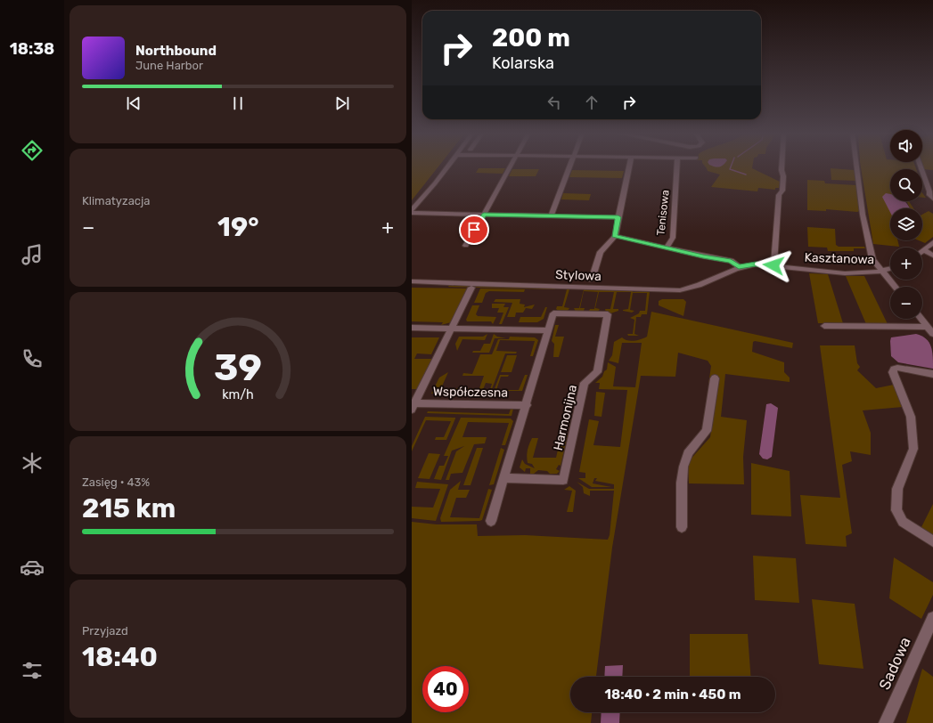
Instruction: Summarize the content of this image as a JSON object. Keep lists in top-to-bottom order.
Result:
{
  "streets": {
    "street": [
      "Tenisowa",
      "Kasztanowa",
      "Stylowa",
      "Współczesna",
      "Harmonijna",
      "Sadowa"
    ]
  },
  "crossings": [
    ["Tenisowa", "Kasztanowa"],
    ["Kasztanowa", "Stylowa"]
  ],
  "page": {
    "tabs": "18:38",
    "turn": ["200 m", "Kolarska"],
    "song": ["Northbound", "June Harbor"],
    "map_buttons": ["+", "−"],
    "tile": [
      "Klimatyzacja",
      ["Zasięg · 43%", "215 km"],
      ["Przyjazd", "18:40"]
    ],
    "heat": ["−", "19°", "+"],
    "limit": "40",
    "trip": "18:40 · 2 min · 450 m",
    "gauge": ["39", "km/h"]
  }
}
